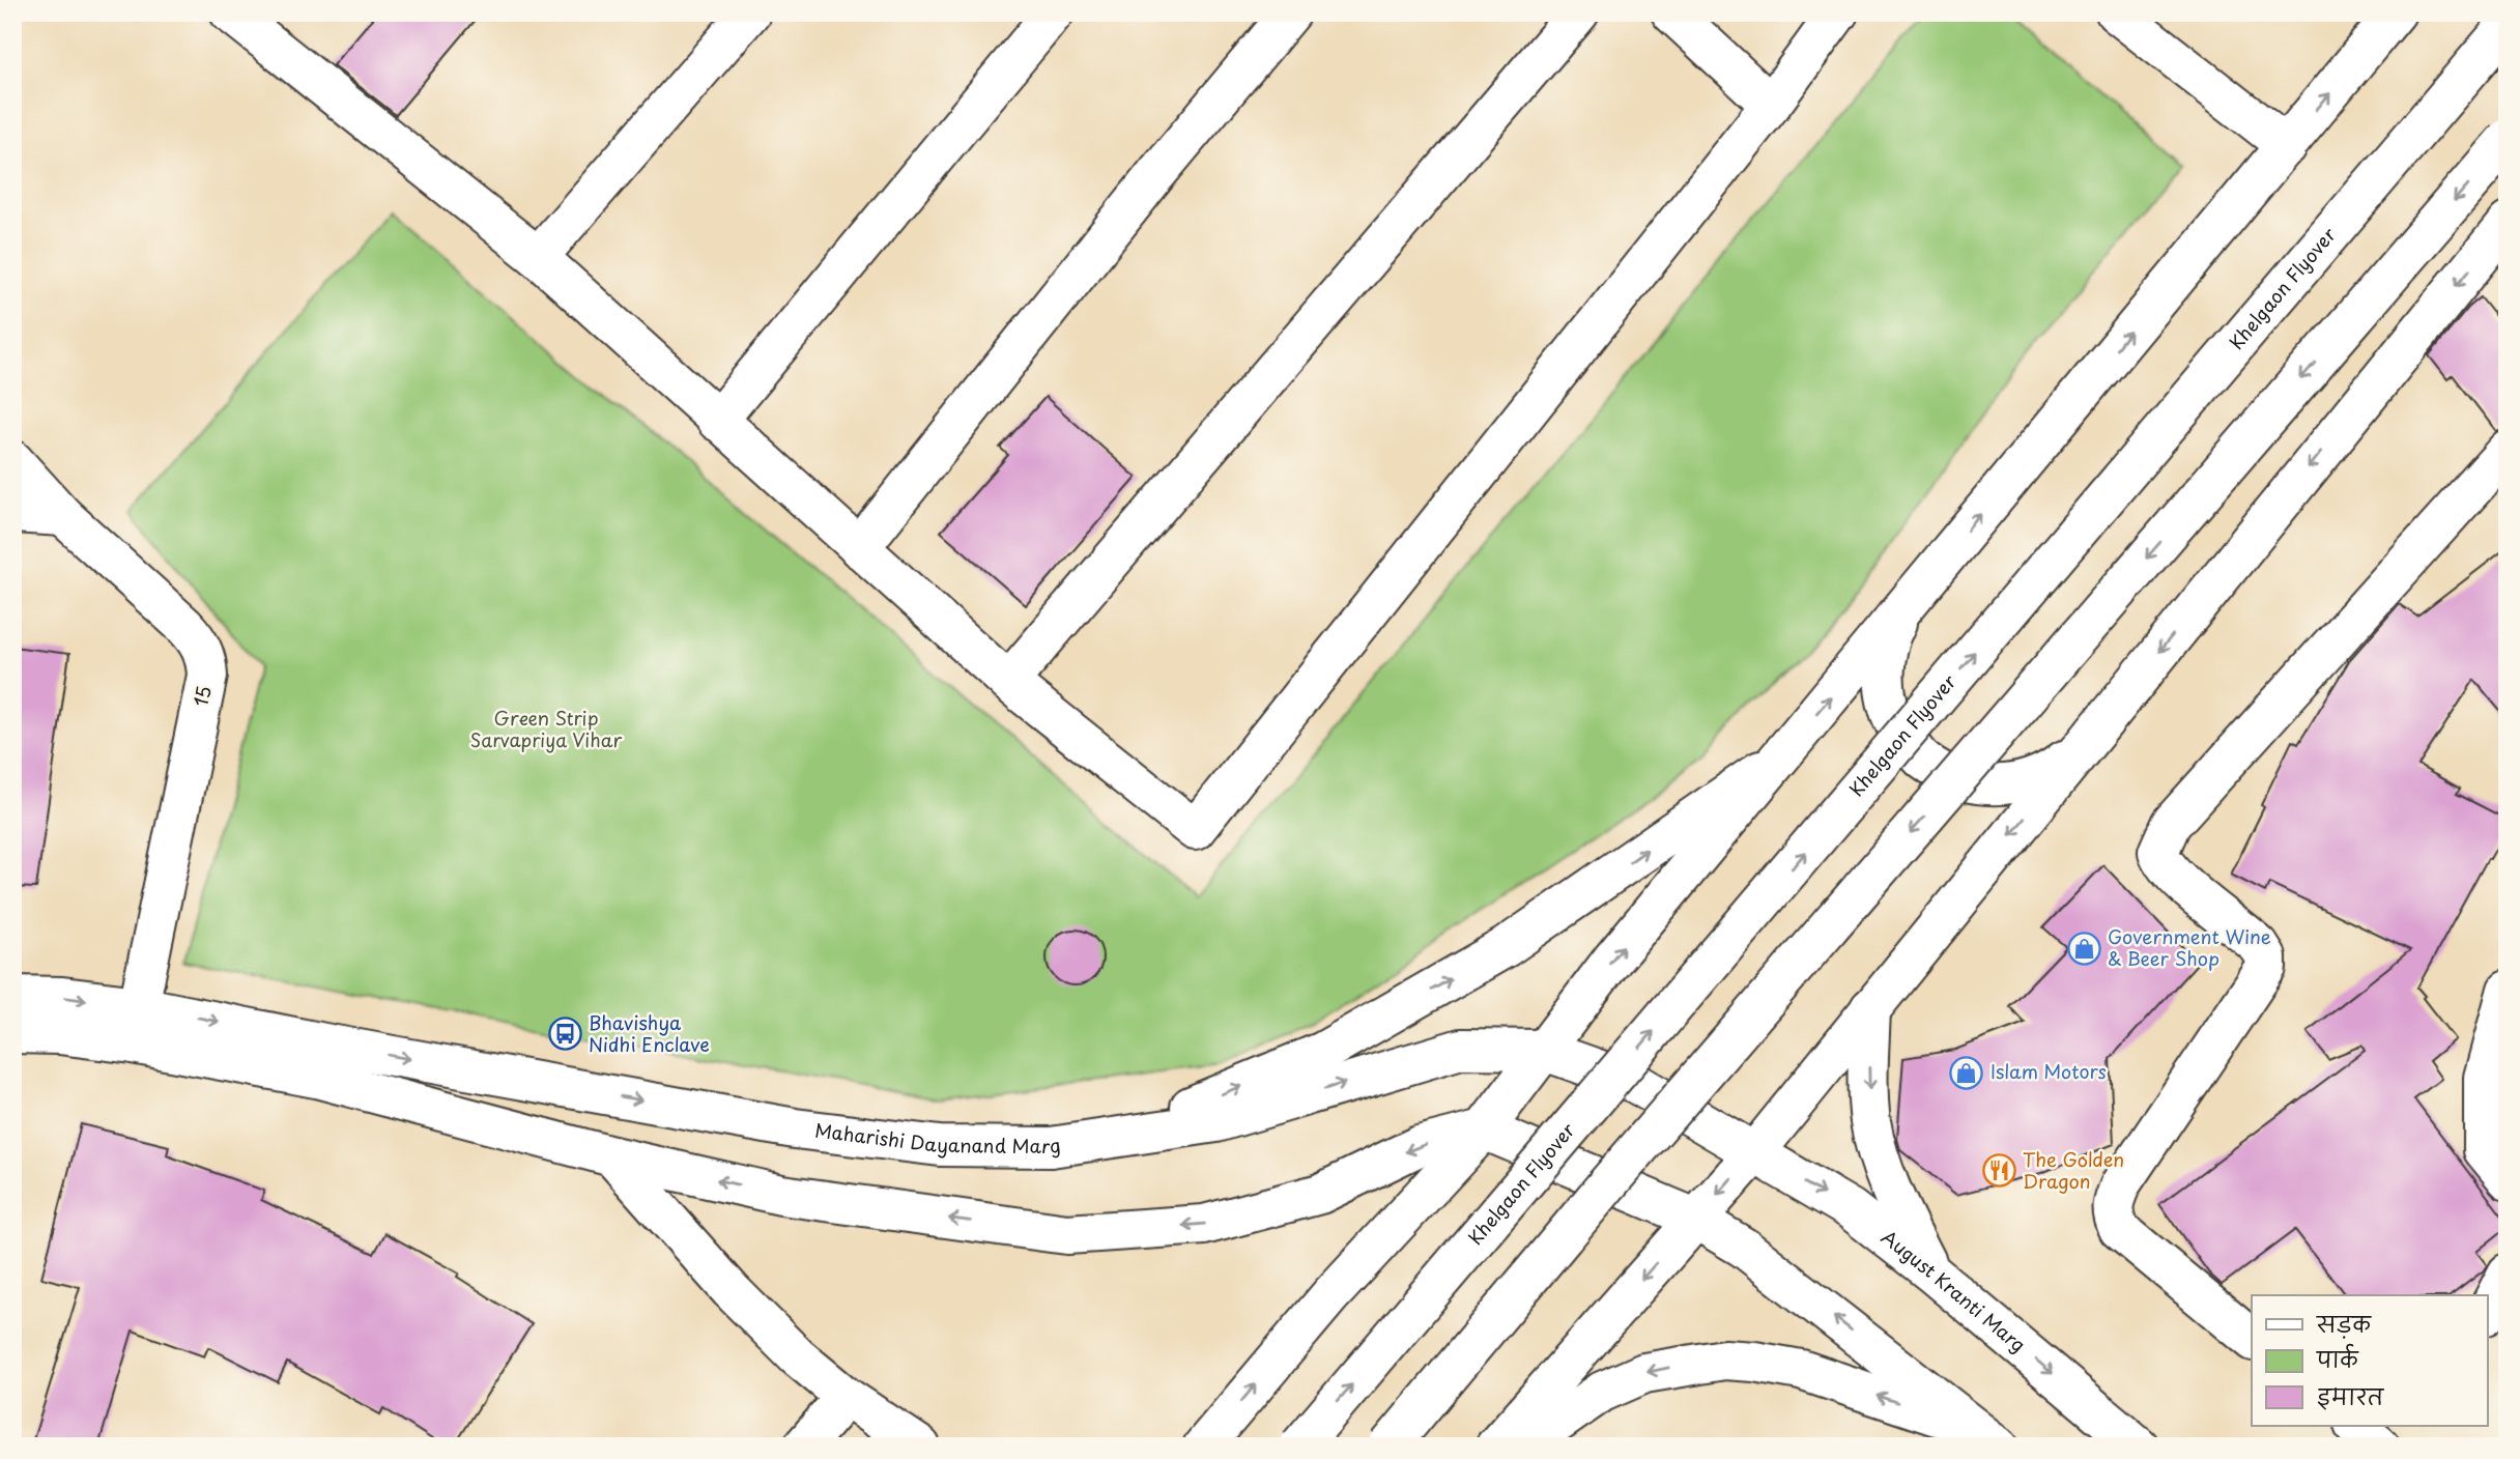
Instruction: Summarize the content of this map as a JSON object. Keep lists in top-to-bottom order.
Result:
{
  "streets": {
    "main road": [
      "Khelgaon Flyover",
      "15",
      "Maharishi Dayanand Marg",
      "August Kranti Marg"
    ]
  },
  "crossings": [
    ["Maharishi Dayanand Marg", "August Kranti Marg"]
  ],
  "parks": ["Green Strip Sarvapriya Vihar"],
  "places": {
    "shop": ["Government Wine & Beer Shop", "Islam Motors"],
    "bus stop": ["Bhavishya Nidhi Enclave"],
    "restaurant": ["The Golden Dragon"]
  },
  "legend": ["सड़क", "पार्क", "इमारत"]
}
